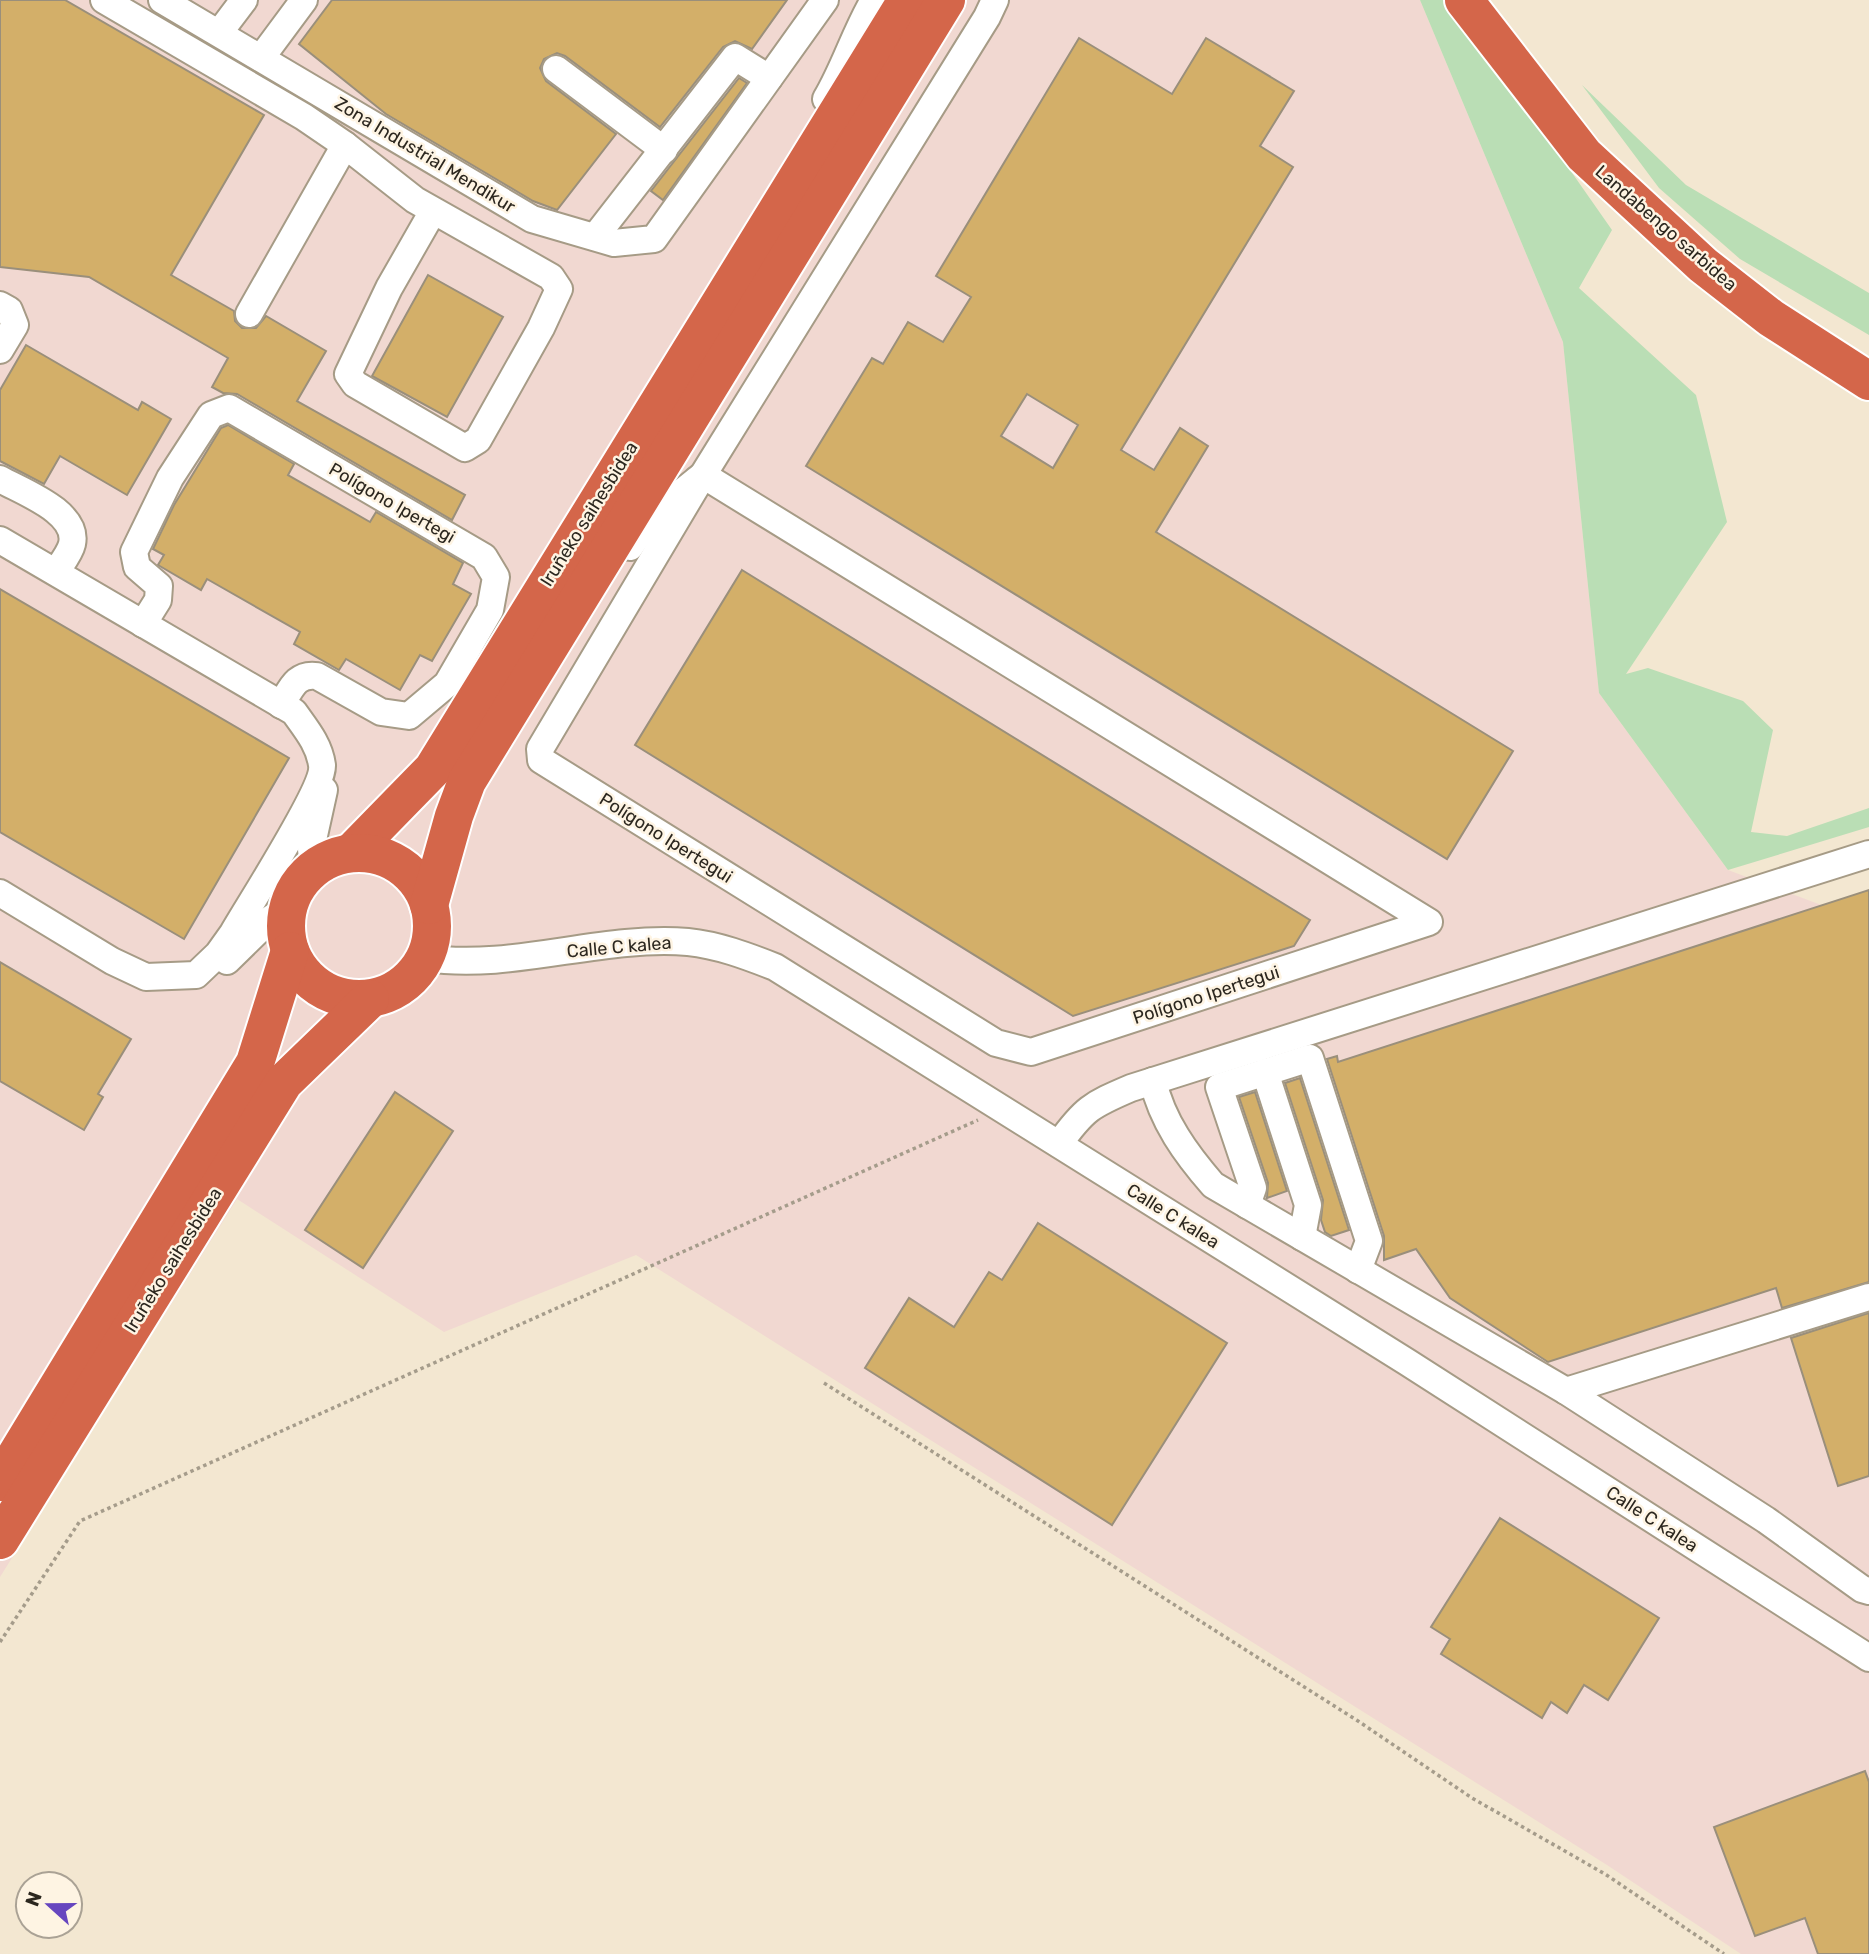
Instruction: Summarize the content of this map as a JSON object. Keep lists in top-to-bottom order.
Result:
{
  "streets": {
    "highway": ["Landabengo sarbidea", "Iruñeko saihesbidea"],
    "street": [
      "Zona Industrial Mendikur",
      "Polígono Ipertegi",
      "Polígono Ipertegui",
      "Calle C kalea"
    ]
  },
  "crossings": [
    ["Iruñeko saihesbidea", "Polígono Ipertegui"],
    ["Iruñeko saihesbidea", "Calle C kalea"]
  ],
  "north": "left"
}
